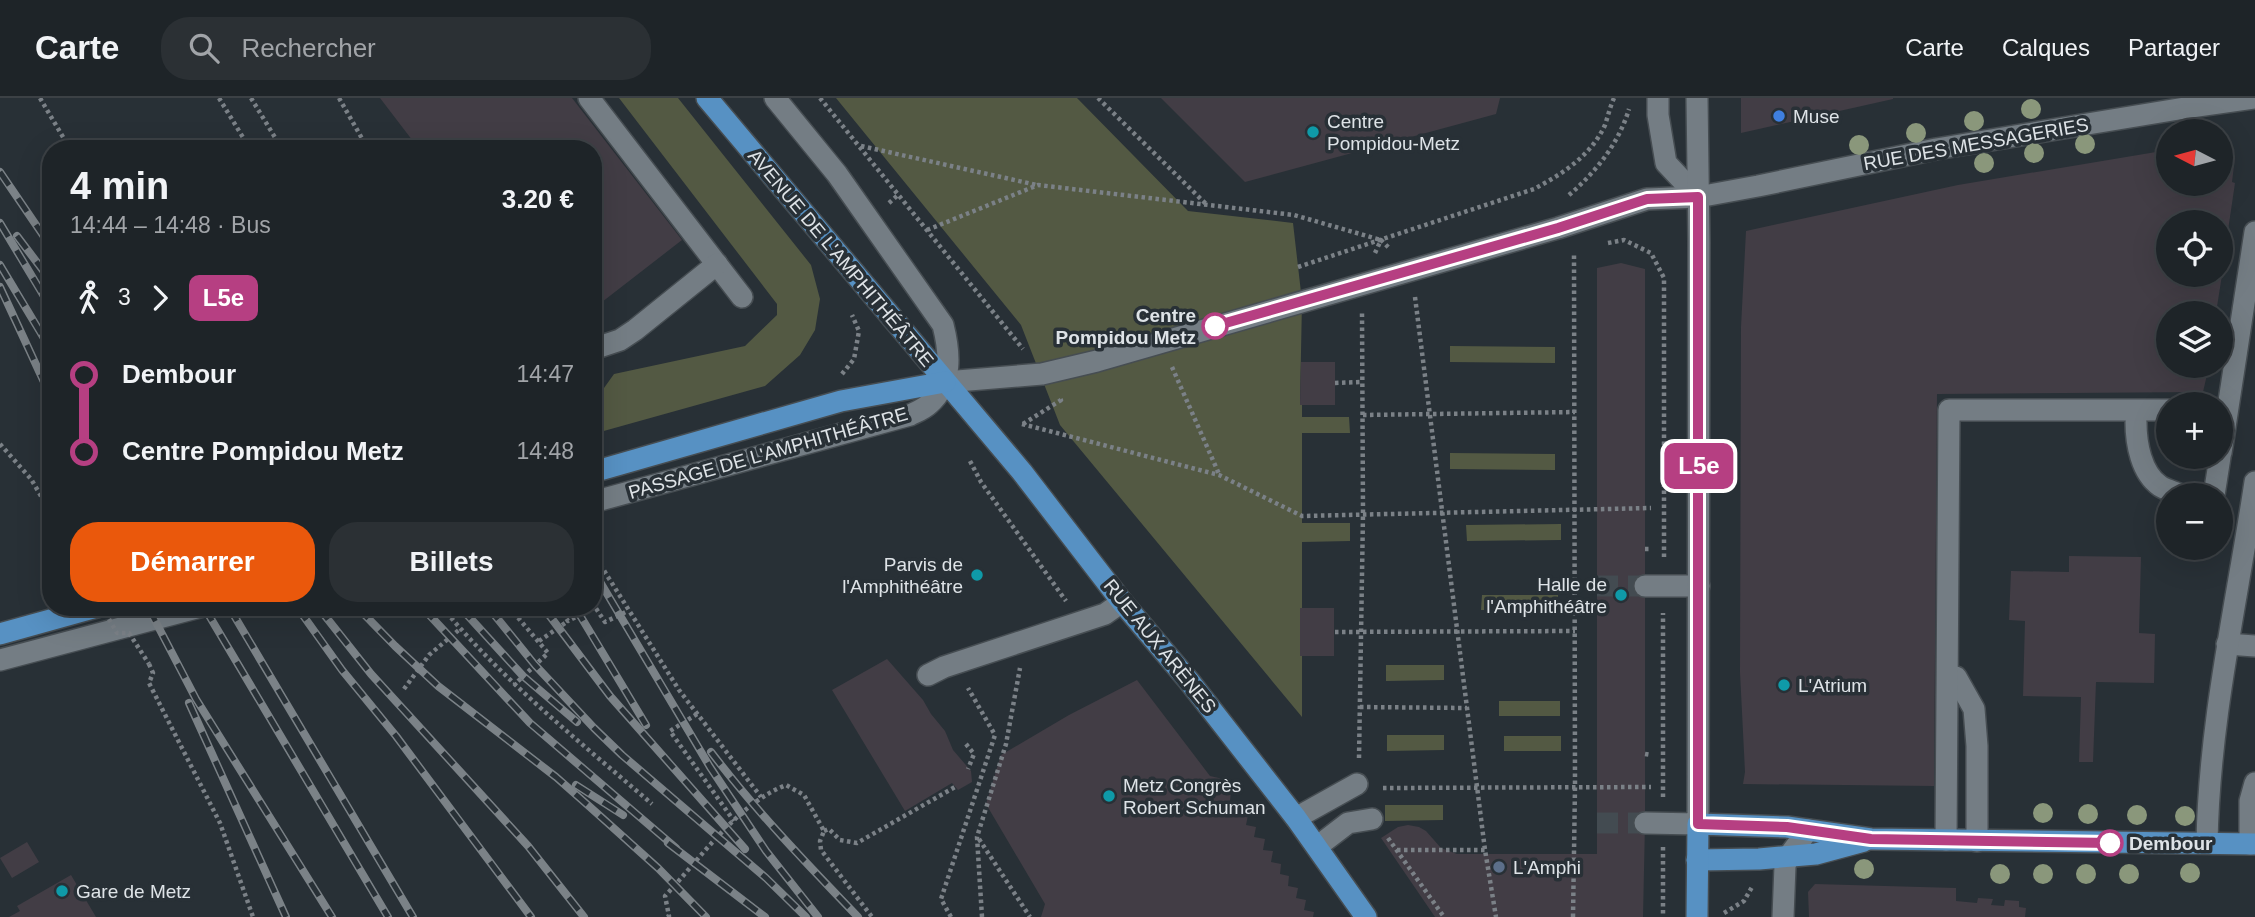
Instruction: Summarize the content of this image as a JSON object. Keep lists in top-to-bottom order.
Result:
{
  "streets": {
    "main road": ["AVENUE DE L'AMPHITHÉÂTRE", "PASSAGE DE L'AMPHITHÉÂTRE", "RUE AUX ARÈNES"],
    "street": ["RUE DES MESSAGERIES"]
  },
  "crossings": [
    ["RUE DES MESSAGERIES", "AVENUE DE L'AMPHITHÉÂTRE"],
    ["RUE DES MESSAGERIES", "PASSAGE DE L'AMPHITHÉÂTRE"],
    ["RUE DES MESSAGERIES", "RUE AUX ARÈNES"],
    ["AVENUE DE L'AMPHITHÉÂTRE", "PASSAGE DE L'AMPHITHÉÂTRE"],
    ["AVENUE DE L'AMPHITHÉÂTRE", "RUE AUX ARÈNES"],
    ["PASSAGE DE L'AMPHITHÉÂTRE", "RUE AUX ARÈNES"]
  ],
  "places": [
    "Muse",
    "Centre Pompidou-Metz",
    "Centre Pompidou Metz",
    "Parvis de l'Amphithéâtre",
    "Halle de l'Amphithéâtre",
    "L'Atrium",
    "Metz Congrès Robert Schuman",
    "Dembour",
    "L'Amphi",
    "Gare de Metz"
  ],
  "lines": ["bus line L5e"],
  "north": "left",
  "page": {
    "header": "Carte",
    "search": "Rechercher",
    "nav": ["Carte", "Calques", "Partager"],
    "on_map": "L5e",
    "map_buttons": ["+", "−"],
    "heading": ["4 min", "14:44 – 14:48 · Bus", "3.20 €"],
    "legs": ["3", "L5e"],
    "list": [
      {
        "name": "Dembour",
        "value": "14:47"
      },
      {
        "name": "Centre Pompidou Metz",
        "value": "14:48"
      }
    ],
    "buttons": ["Démarrer", "Billets"]
  }
}
